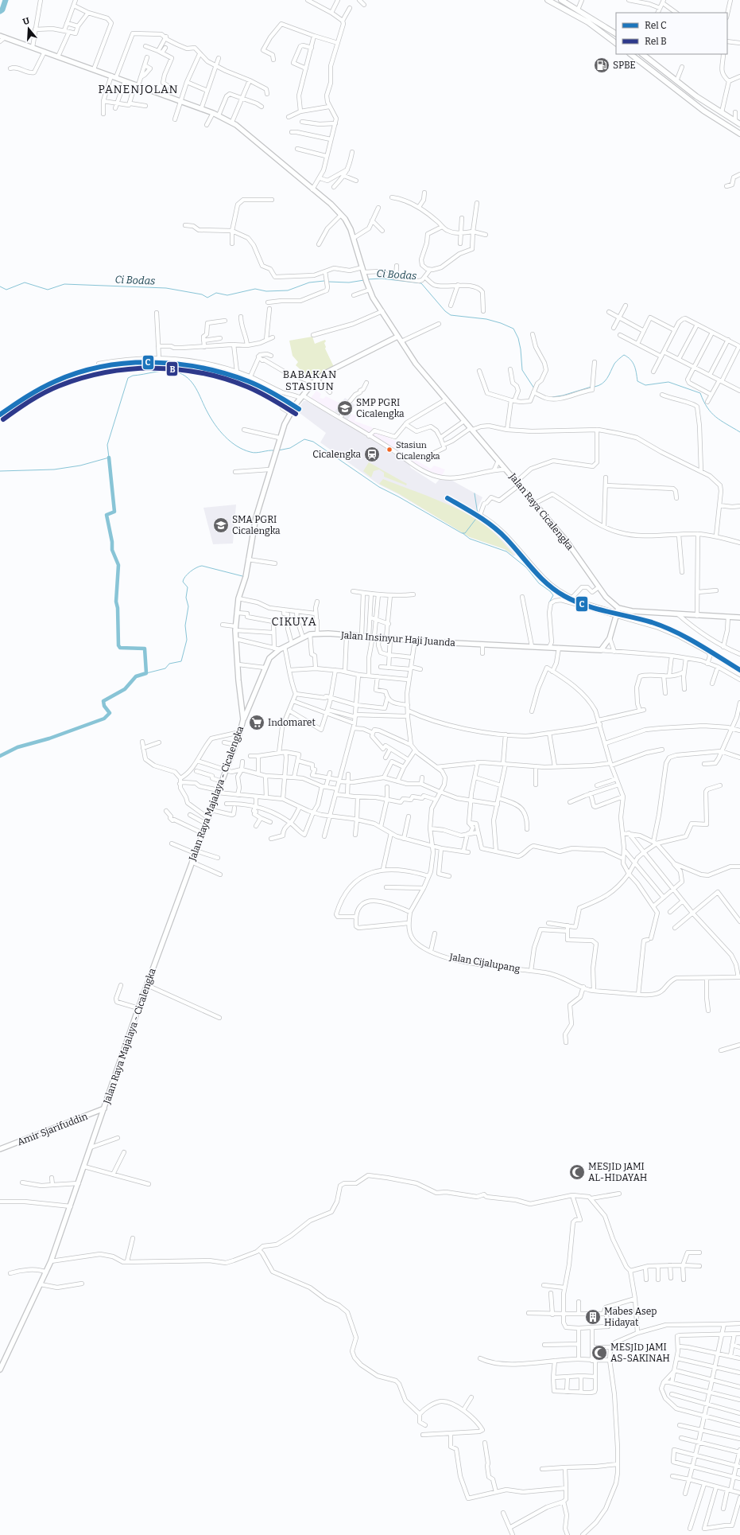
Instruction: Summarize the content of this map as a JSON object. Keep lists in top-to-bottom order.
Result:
{
  "streets": {
    "main road": [
      "Jalan Raya Cicalengka",
      "Jalan Insinyur Haji Juanda",
      "Jalan Raya Majalaya - Cicalengka",
      "Amir Sjarifuddin"
    ],
    "street": ["Jalan Cijalupang"]
  },
  "crossings": [
    ["Jalan Raya Cicalengka", "Jalan Raya Majalaya - Cicalengka"],
    ["Jalan Insinyur Haji Juanda", "Jalan Raya Majalaya - Cicalengka"],
    ["Jalan Raya Majalaya - Cicalengka", "Amir Sjarifuddin"]
  ],
  "districts": ["PANENJOLAN", "BABAKAN STASIUN", "CIKUYA"],
  "water": ["Ci Bodas"],
  "places": {
    "fuel station": ["SPBE"],
    "school or university": ["SMP PGRI Cicalengka", "SMA PGRI Cicalengka"],
    "other": ["Stasiun Cicalengka"],
    "station": ["Cicalengka"],
    "supermarket": ["Indomaret"],
    "mosque": ["MESJID JAMI AL-HIDAYAH", "MESJID JAMI AS-SAKINAH"],
    "building": ["Mabes Asep Hidayat"]
  },
  "lines": ["rail line C", "rail line B"],
  "legend": ["Rel C", "Rel B"],
  "north": "top"
}
